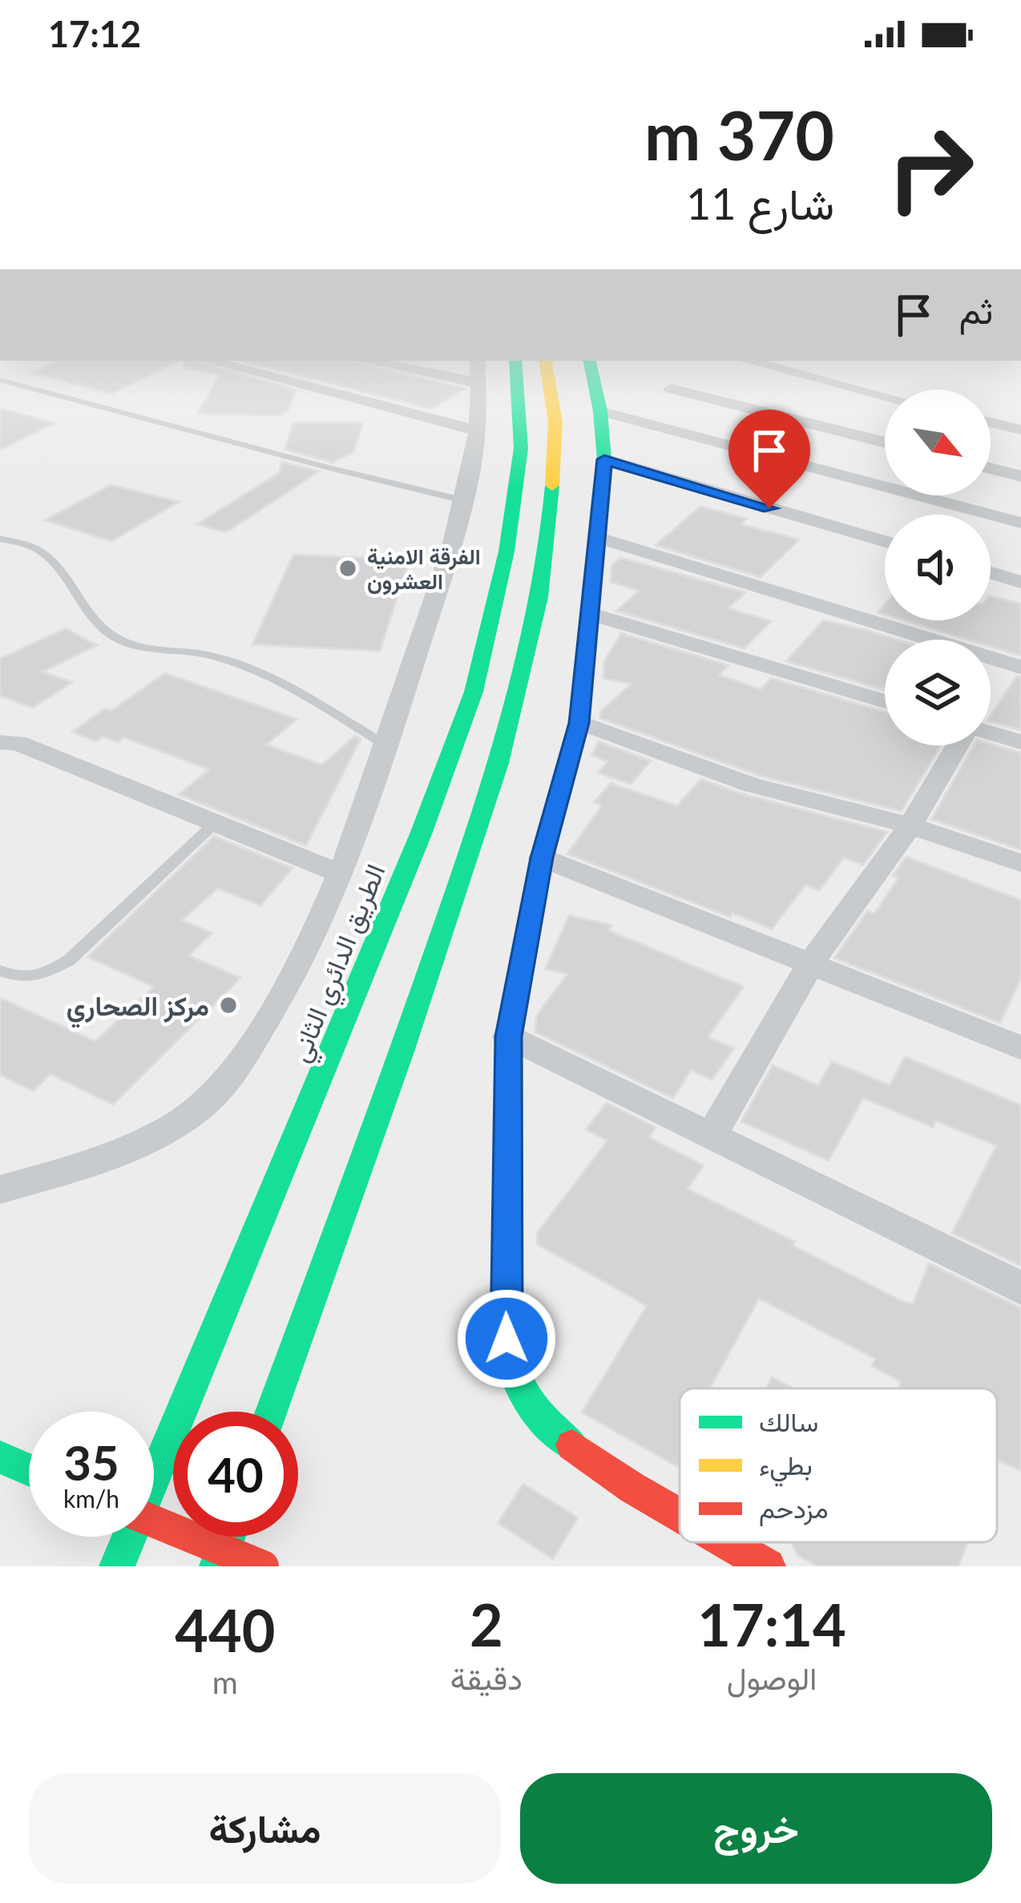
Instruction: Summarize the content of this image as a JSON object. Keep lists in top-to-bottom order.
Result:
{
  "streets": {
    "main road": ["الطريق الدائري الثاني"]
  },
  "places": ["الفرقة الامنية العشرون", "مركز الصحاري"],
  "legend": ["سالك", "بطيء", "مزدحم"],
  "north": "bottom right",
  "page": {
    "status": "17:12",
    "turn": ["370 m", "شارع 11"],
    "then": "ثم",
    "speed": "35 km/h",
    "limit": "40",
    "eta": [
      "17:14",
      "الوصول",
      "2",
      "دقيقة",
      "440",
      "m"
    ],
    "buttons": ["خروج", "مشاركة"]
  }
}
